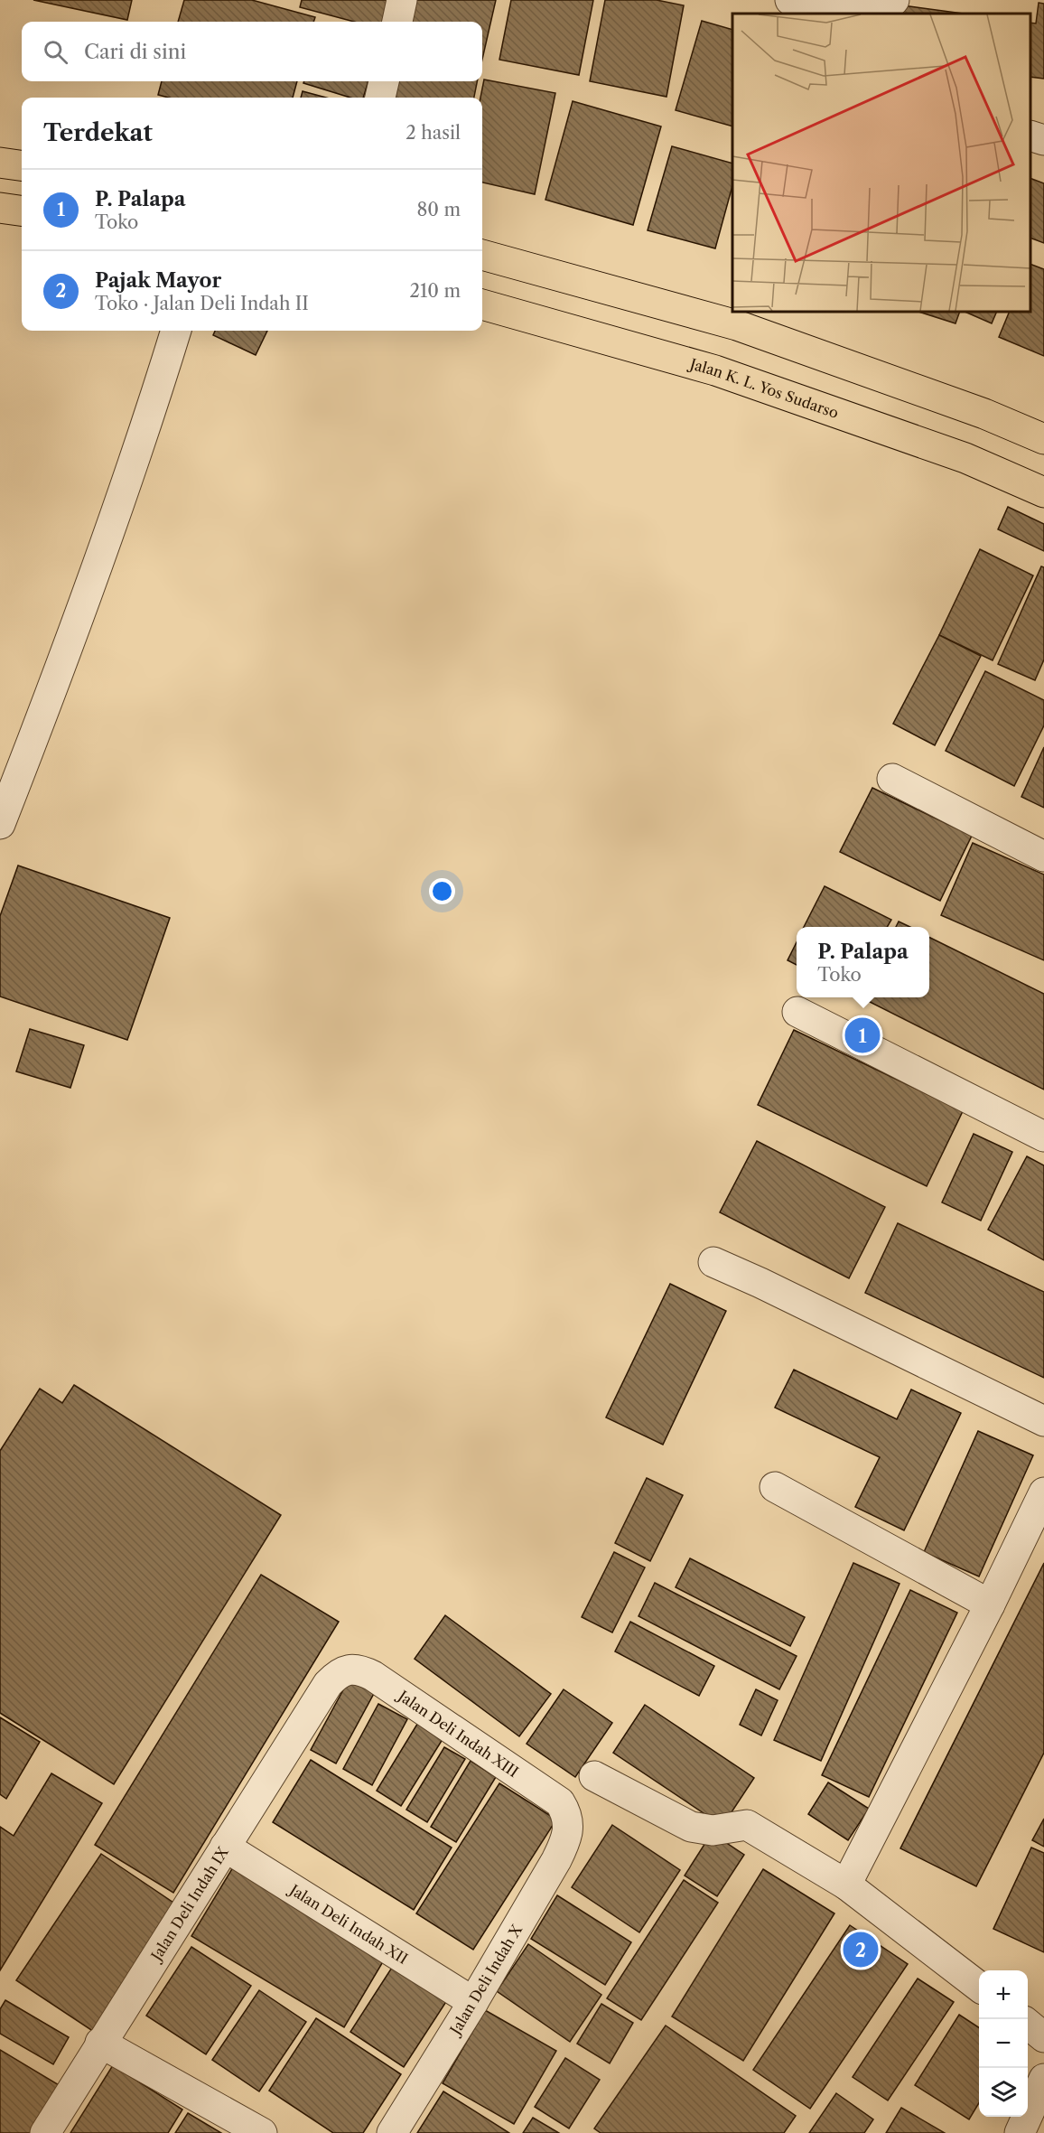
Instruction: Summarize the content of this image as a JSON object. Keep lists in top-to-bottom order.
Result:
{
  "streets": {
    "highway": ["Jalan K. L. Yos Sudarso"],
    "street": [
      "Jalan Deli Indah XIII",
      "Jalan Deli Indah IX",
      "Jalan Deli Indah XII",
      "Jalan Deli Indah X"
    ]
  },
  "crossings": [
    ["Jalan Deli Indah XIII", "Jalan Deli Indah IX"],
    ["Jalan Deli Indah XIII", "Jalan Deli Indah X"],
    ["Jalan Deli Indah IX", "Jalan Deli Indah XII"],
    ["Jalan Deli Indah XII", "Jalan Deli Indah X"]
  ],
  "page": {
    "search": "Cari di sini",
    "heading": ["Terdekat", "2 hasil"],
    "list": [
      {
        "mark": "1",
        "name": "P. Palapa",
        "note": "Toko",
        "value": "80 m"
      },
      {
        "mark": "2",
        "name": "Pajak Mayor",
        "note": "Toko · Jalan Deli Indah II",
        "value": "210 m"
      }
    ],
    "popup": ["P. Palapa", "Toko"],
    "pins": ["1", "2"],
    "map_buttons": ["+", "−"]
  }
}
